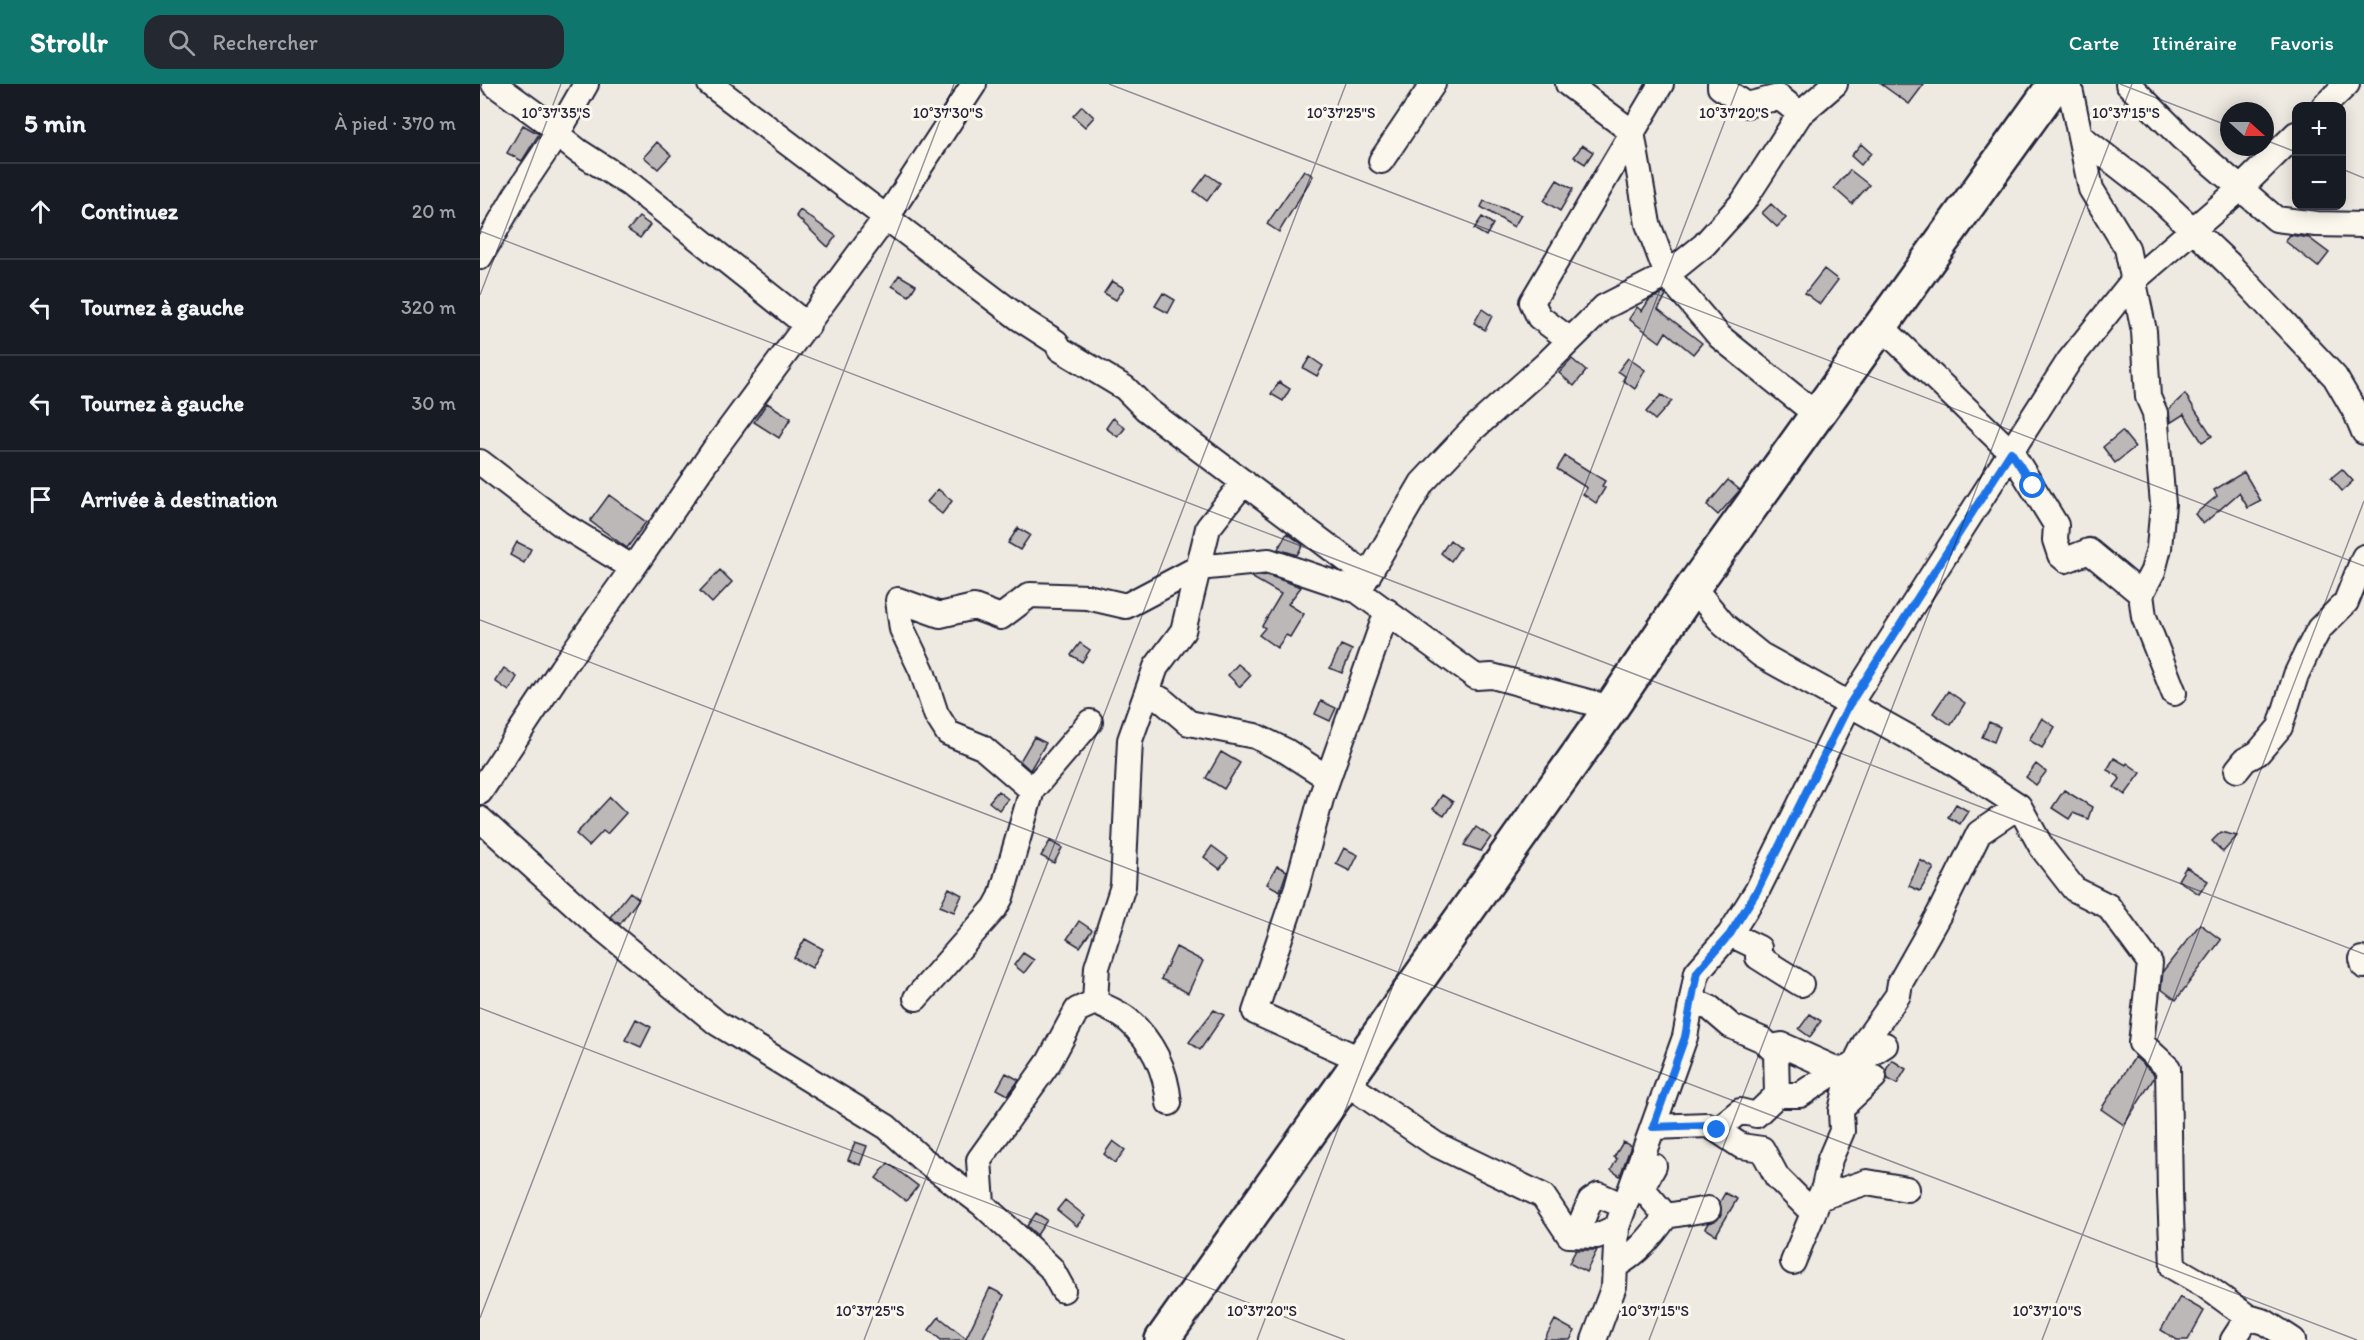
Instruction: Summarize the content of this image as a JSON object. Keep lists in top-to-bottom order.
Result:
{
  "north": "right",
  "page": {
    "header": "Strollr",
    "search": "Rechercher",
    "nav": ["Carte", "Itinéraire", "Favoris"],
    "heading": ["5 min", "À pied · 370 m"],
    "map_buttons": ["+", "−"],
    "list": [
      ["Continuez", "20 m"],
      ["Tournez à gauche", "320 m"],
      ["Tournez à gauche", "30 m"],
      "Arrivée à destination"
    ]
  },
  "coordinates": [
    "10°37'35\"S",
    "10°37'30\"S",
    "10°37'25\"S",
    "10°37'20\"S",
    "10°37'15\"S",
    "10°37'10\"S"
  ]
}
